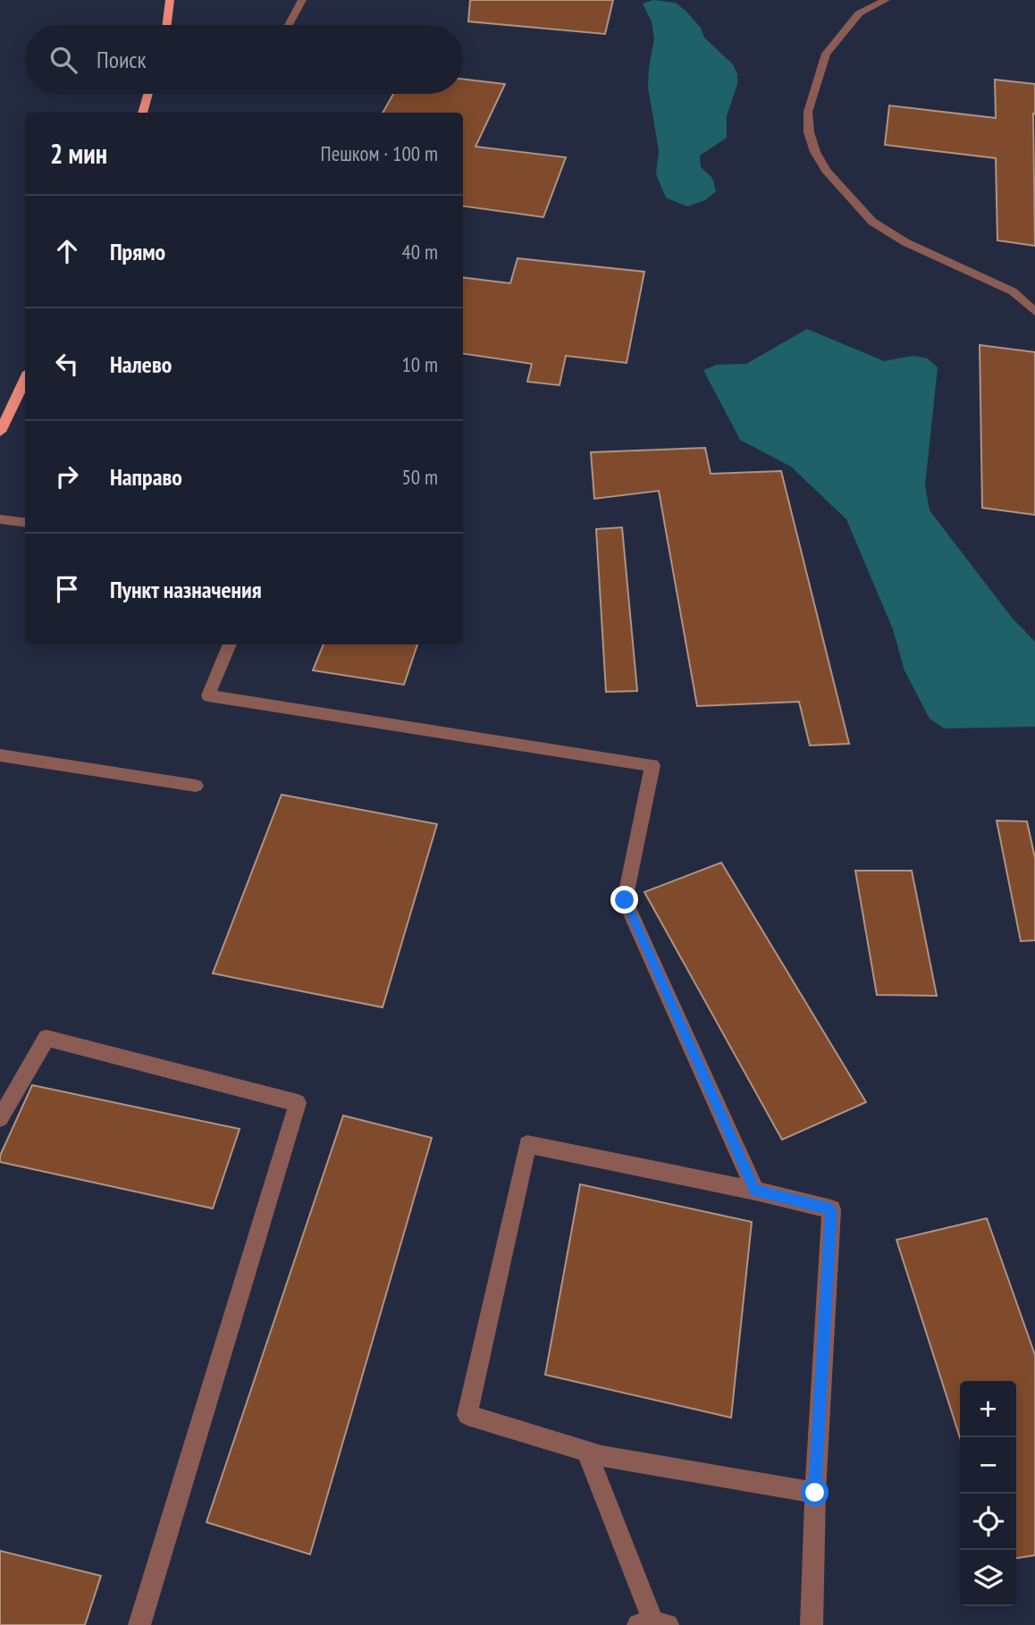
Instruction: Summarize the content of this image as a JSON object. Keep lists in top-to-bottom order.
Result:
{
  "page": {
    "search": "Поиск",
    "heading": ["2 мин", "Пешком · 100 m"],
    "list": [
      ["Прямо", "40 m"],
      ["Налево", "10 m"],
      ["Направо", "50 m"],
      "Пункт назначения"
    ],
    "map_buttons": ["+", "−"]
  }
}
